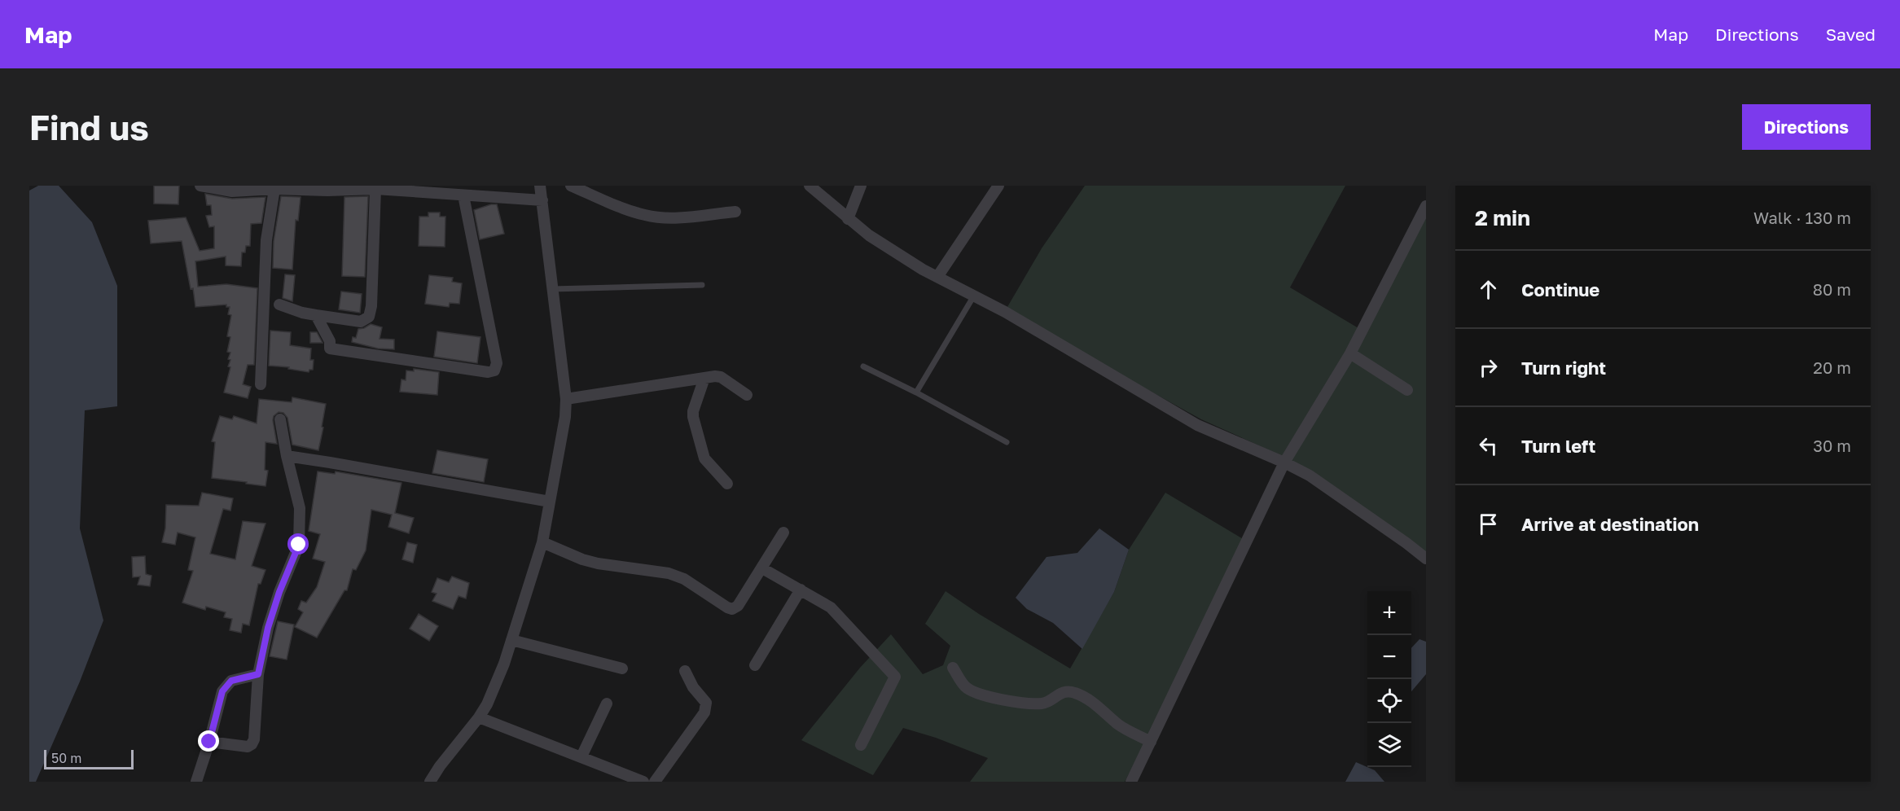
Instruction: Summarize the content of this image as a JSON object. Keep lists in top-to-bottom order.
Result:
{
  "scale_bar": "50 m",
  "page": {
    "header": "Map",
    "nav": ["Map", "Directions", "Saved"],
    "buttons": "Directions",
    "title": "Find us",
    "heading": ["2 min", "Walk · 130 m"],
    "list": [
      ["Continue", "80 m"],
      ["Turn right", "20 m"],
      ["Turn left", "30 m"],
      "Arrive at destination"
    ],
    "map_buttons": ["+", "−"],
    "scale": "50 m"
  }
}
